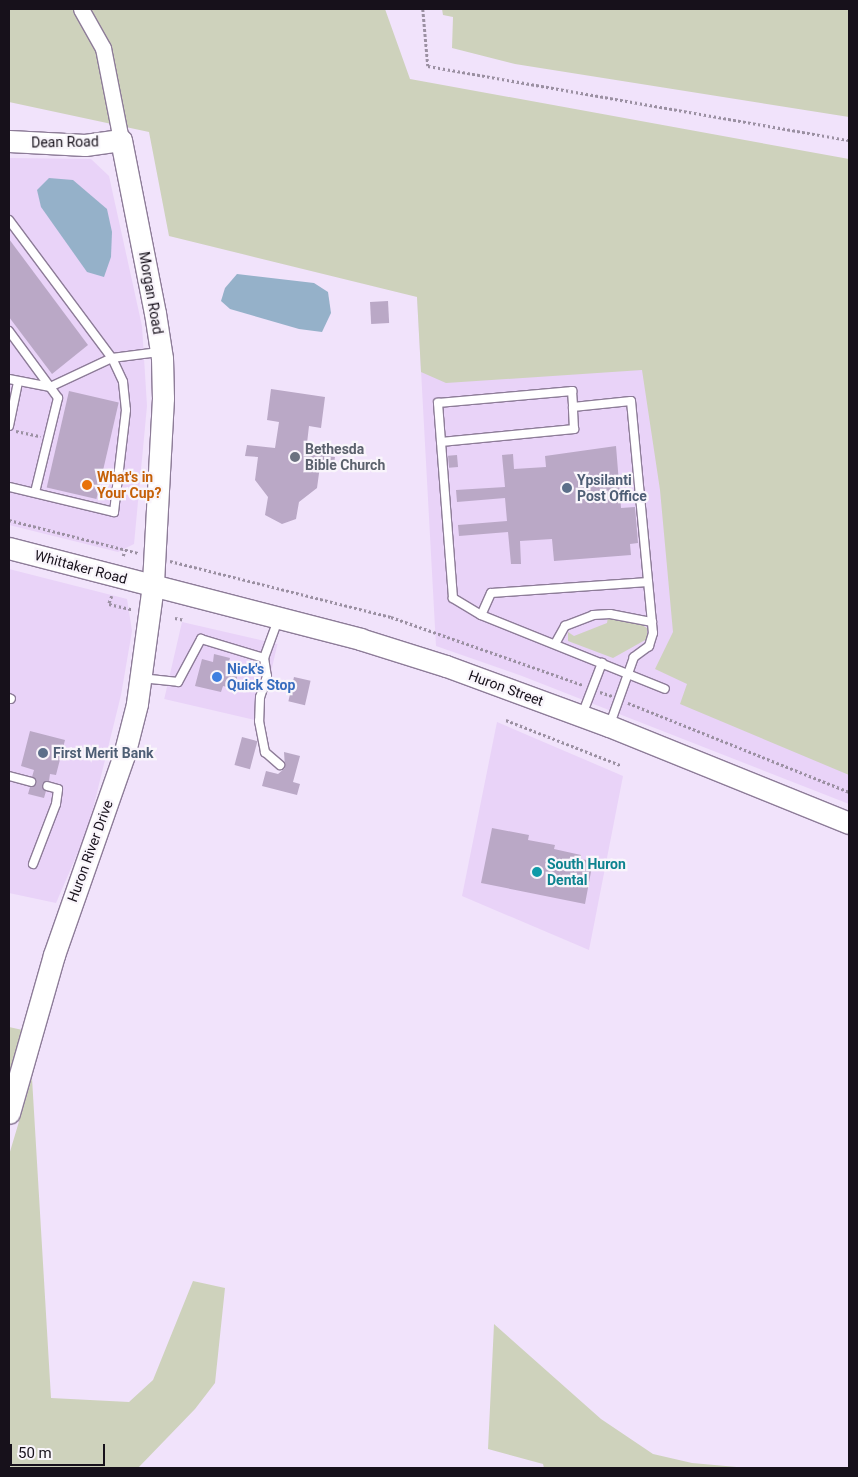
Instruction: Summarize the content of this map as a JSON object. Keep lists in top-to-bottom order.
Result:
{
  "streets": {
    "main road": [
      "Dean Road",
      "Morgan Road",
      "Whittaker Road",
      "Huron Street",
      "Huron River Drive"
    ]
  },
  "crossings": [
    ["Dean Road", "Morgan Road"],
    ["Morgan Road", "Whittaker Road"],
    ["Morgan Road", "Huron Street"],
    ["Morgan Road", "Huron River Drive"],
    ["Whittaker Road", "Huron Street"],
    ["Whittaker Road", "Huron River Drive"],
    ["Huron Street", "Huron River Drive"]
  ],
  "places": [
    "Bethesda Bible Church",
    "What's in Your Cup?",
    "Ypsilanti Post Office",
    "Nick's Quick Stop",
    "First Merit Bank",
    "South Huron Dental"
  ],
  "scale_bar": "50 m"
}
